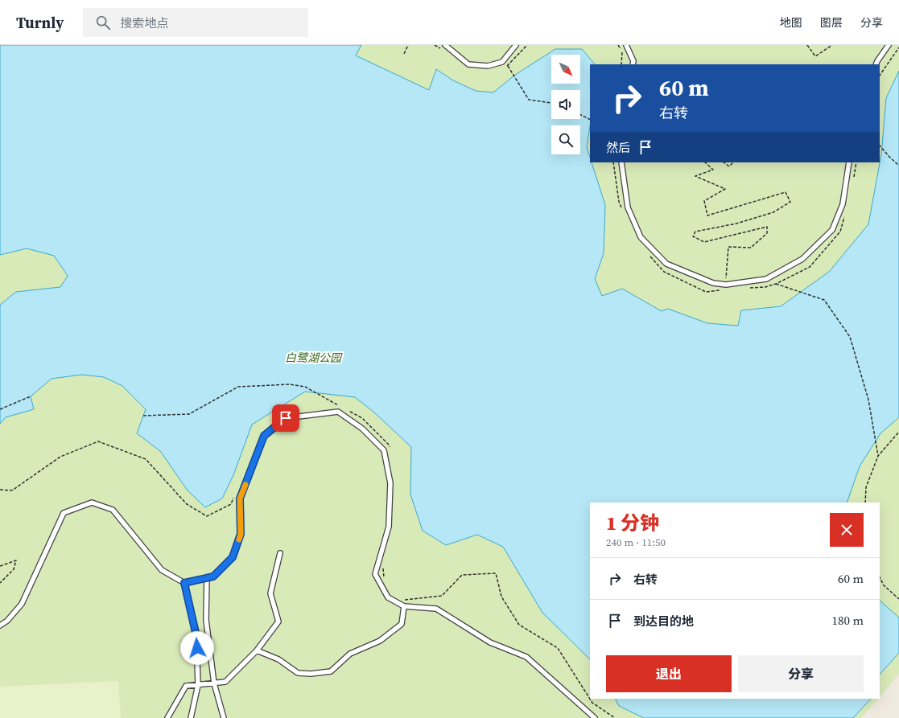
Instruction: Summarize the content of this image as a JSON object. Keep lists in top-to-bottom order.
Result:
{
  "parks": ["白鹭湖公园"],
  "north": "bottom right",
  "page": {
    "header": "Turnly",
    "search": "搜索地点",
    "nav": ["地图", "图层", "分享"],
    "turn": ["60 m", "右转"],
    "then": "然后",
    "heading": ["1 分钟", "240 m · 11:50"],
    "list": [
      {
        "name": "右转",
        "value": "60 m"
      },
      {
        "name": "到达目的地",
        "value": "180 m"
      }
    ],
    "buttons": ["退出", "分享"]
  }
}
